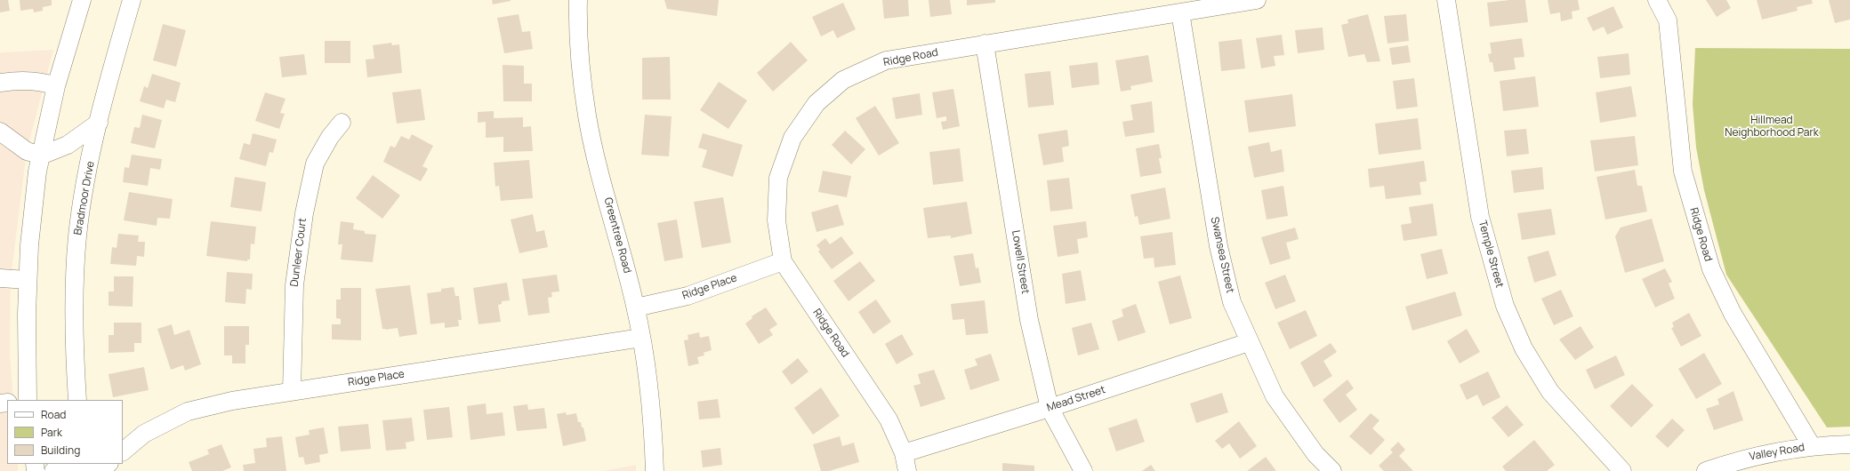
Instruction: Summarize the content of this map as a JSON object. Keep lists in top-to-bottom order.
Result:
{
  "streets": {
    "street": [
      "Ridge Road",
      "Bradmoor Drive",
      "Greentree Road",
      "Dunleer Court",
      "Temple Street",
      "Swansea Street",
      "Lowell Street",
      "Ridge Place",
      "Mead Street",
      "Valley Road"
    ]
  },
  "crossings": [
    ["Ridge Road", "Swansea Street"],
    ["Ridge Road", "Lowell Street"],
    ["Ridge Road", "Ridge Place"],
    ["Ridge Road", "Mead Street"],
    ["Ridge Road", "Valley Road"],
    ["Greentree Road", "Ridge Place"],
    ["Dunleer Court", "Ridge Place"],
    ["Swansea Street", "Mead Street"],
    ["Lowell Street", "Mead Street"]
  ],
  "parks": ["Hillmead Neighborhood Park"],
  "legend": ["Road", "Park", "Building"]
}
